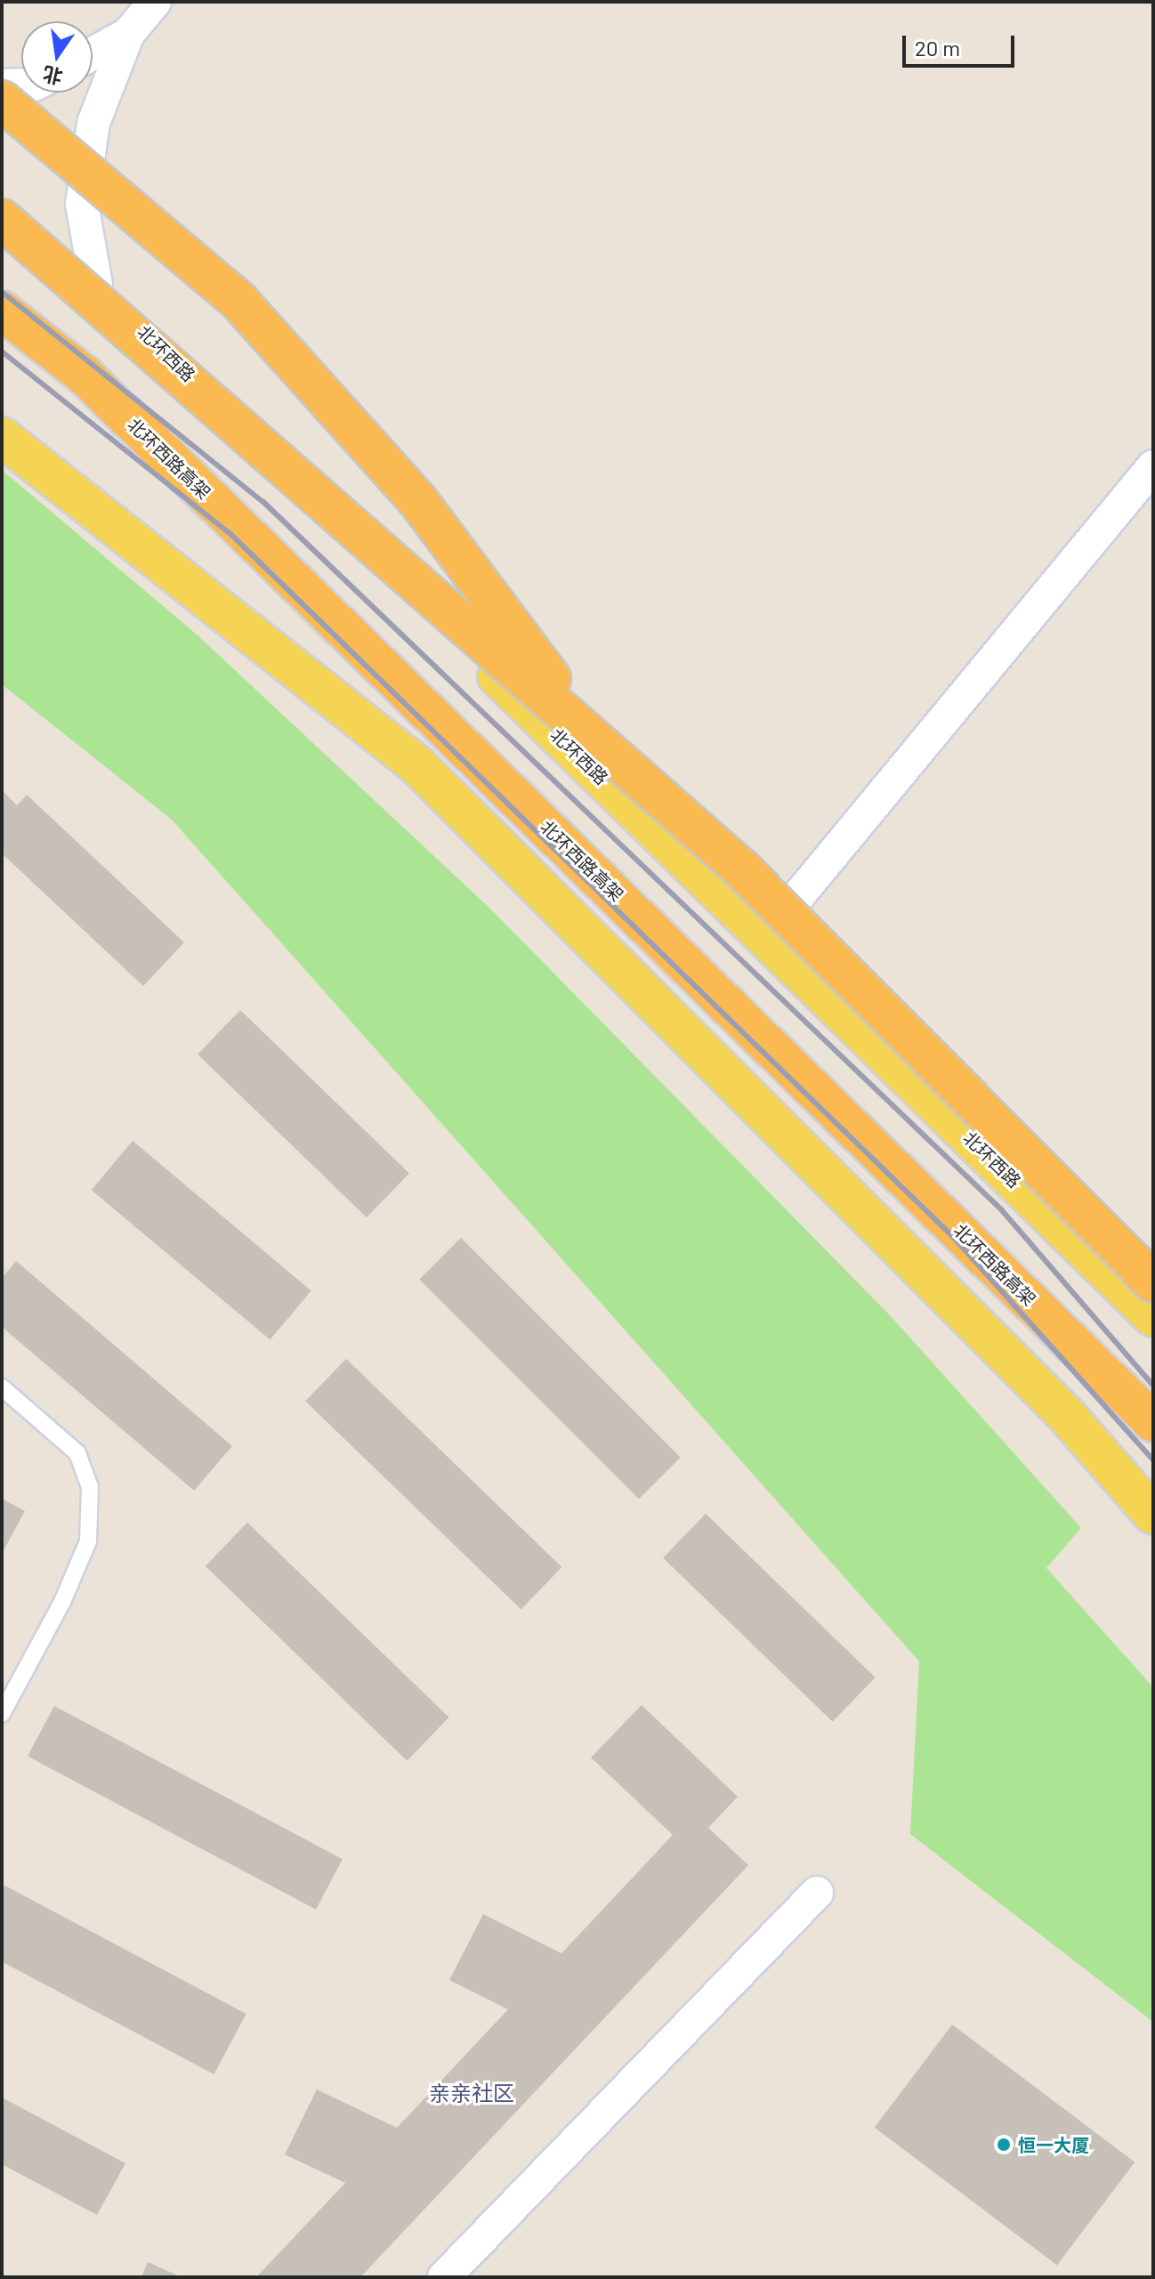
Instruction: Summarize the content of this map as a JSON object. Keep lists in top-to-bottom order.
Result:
{
  "streets": {
    "highway": ["北环西路高架"],
    "main road": ["北环西路"]
  },
  "districts": ["亲亲社区"],
  "places": ["恒一大厦"],
  "scale_bar": "20 m",
  "north": "bottom"
}
